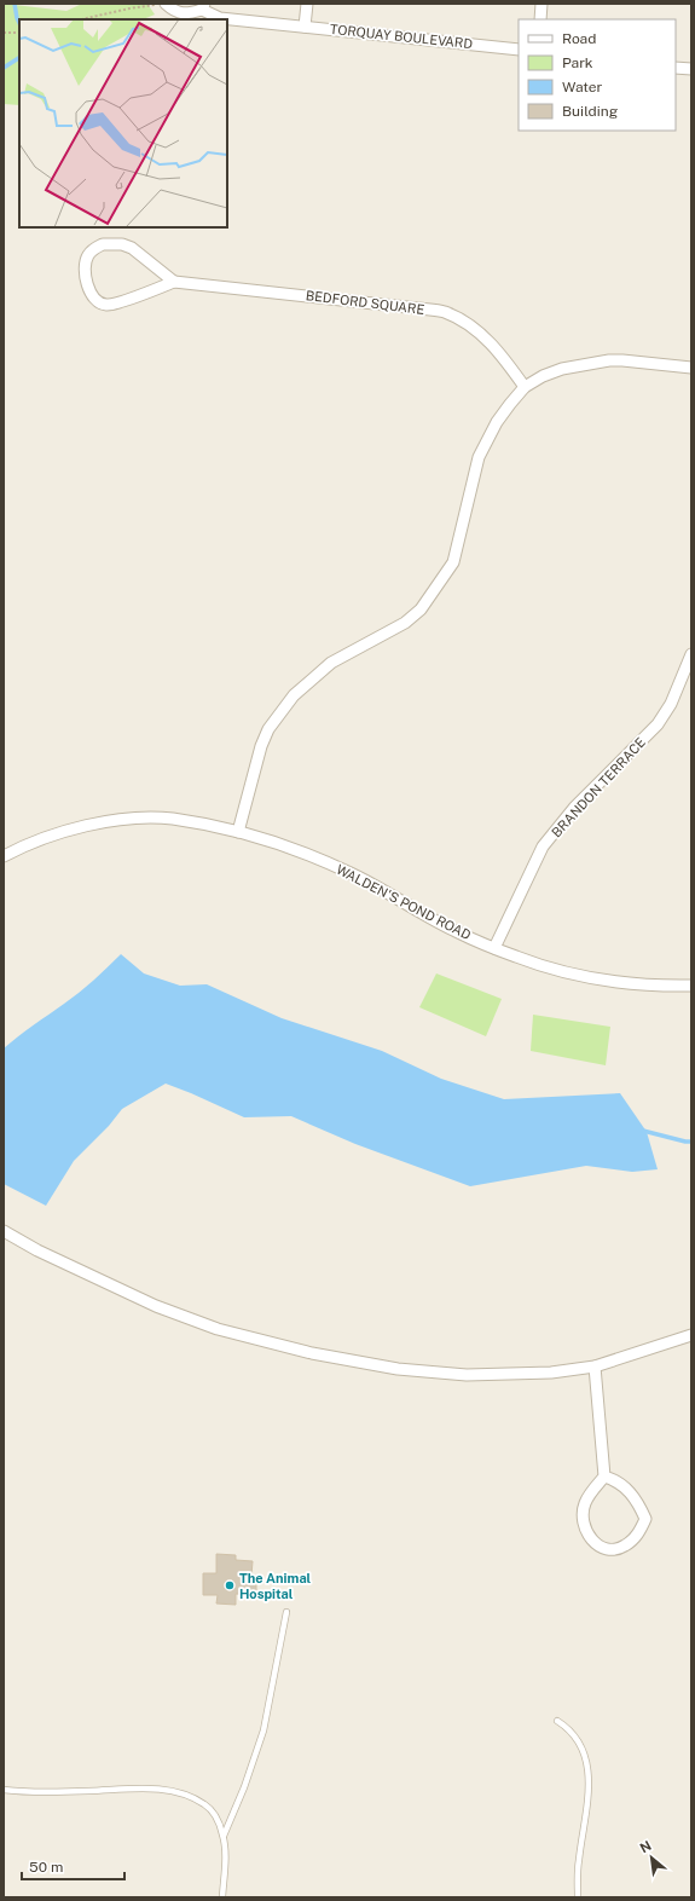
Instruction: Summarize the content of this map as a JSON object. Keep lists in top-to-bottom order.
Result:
{
  "streets": {
    "street": [
      "TORQUAY BOULEVARD",
      "BEDFORD SQUARE",
      "BRANDON TERRACE",
      "WALDEN'S POND ROAD"
    ]
  },
  "crossings": [
    ["BRANDON TERRACE", "WALDEN'S POND ROAD"]
  ],
  "places": ["The Animal Hospital"],
  "legend": [
    "Road",
    "Park",
    "Water",
    "Building"
  ],
  "scale_bar": "50 m",
  "north": "top left"
}
